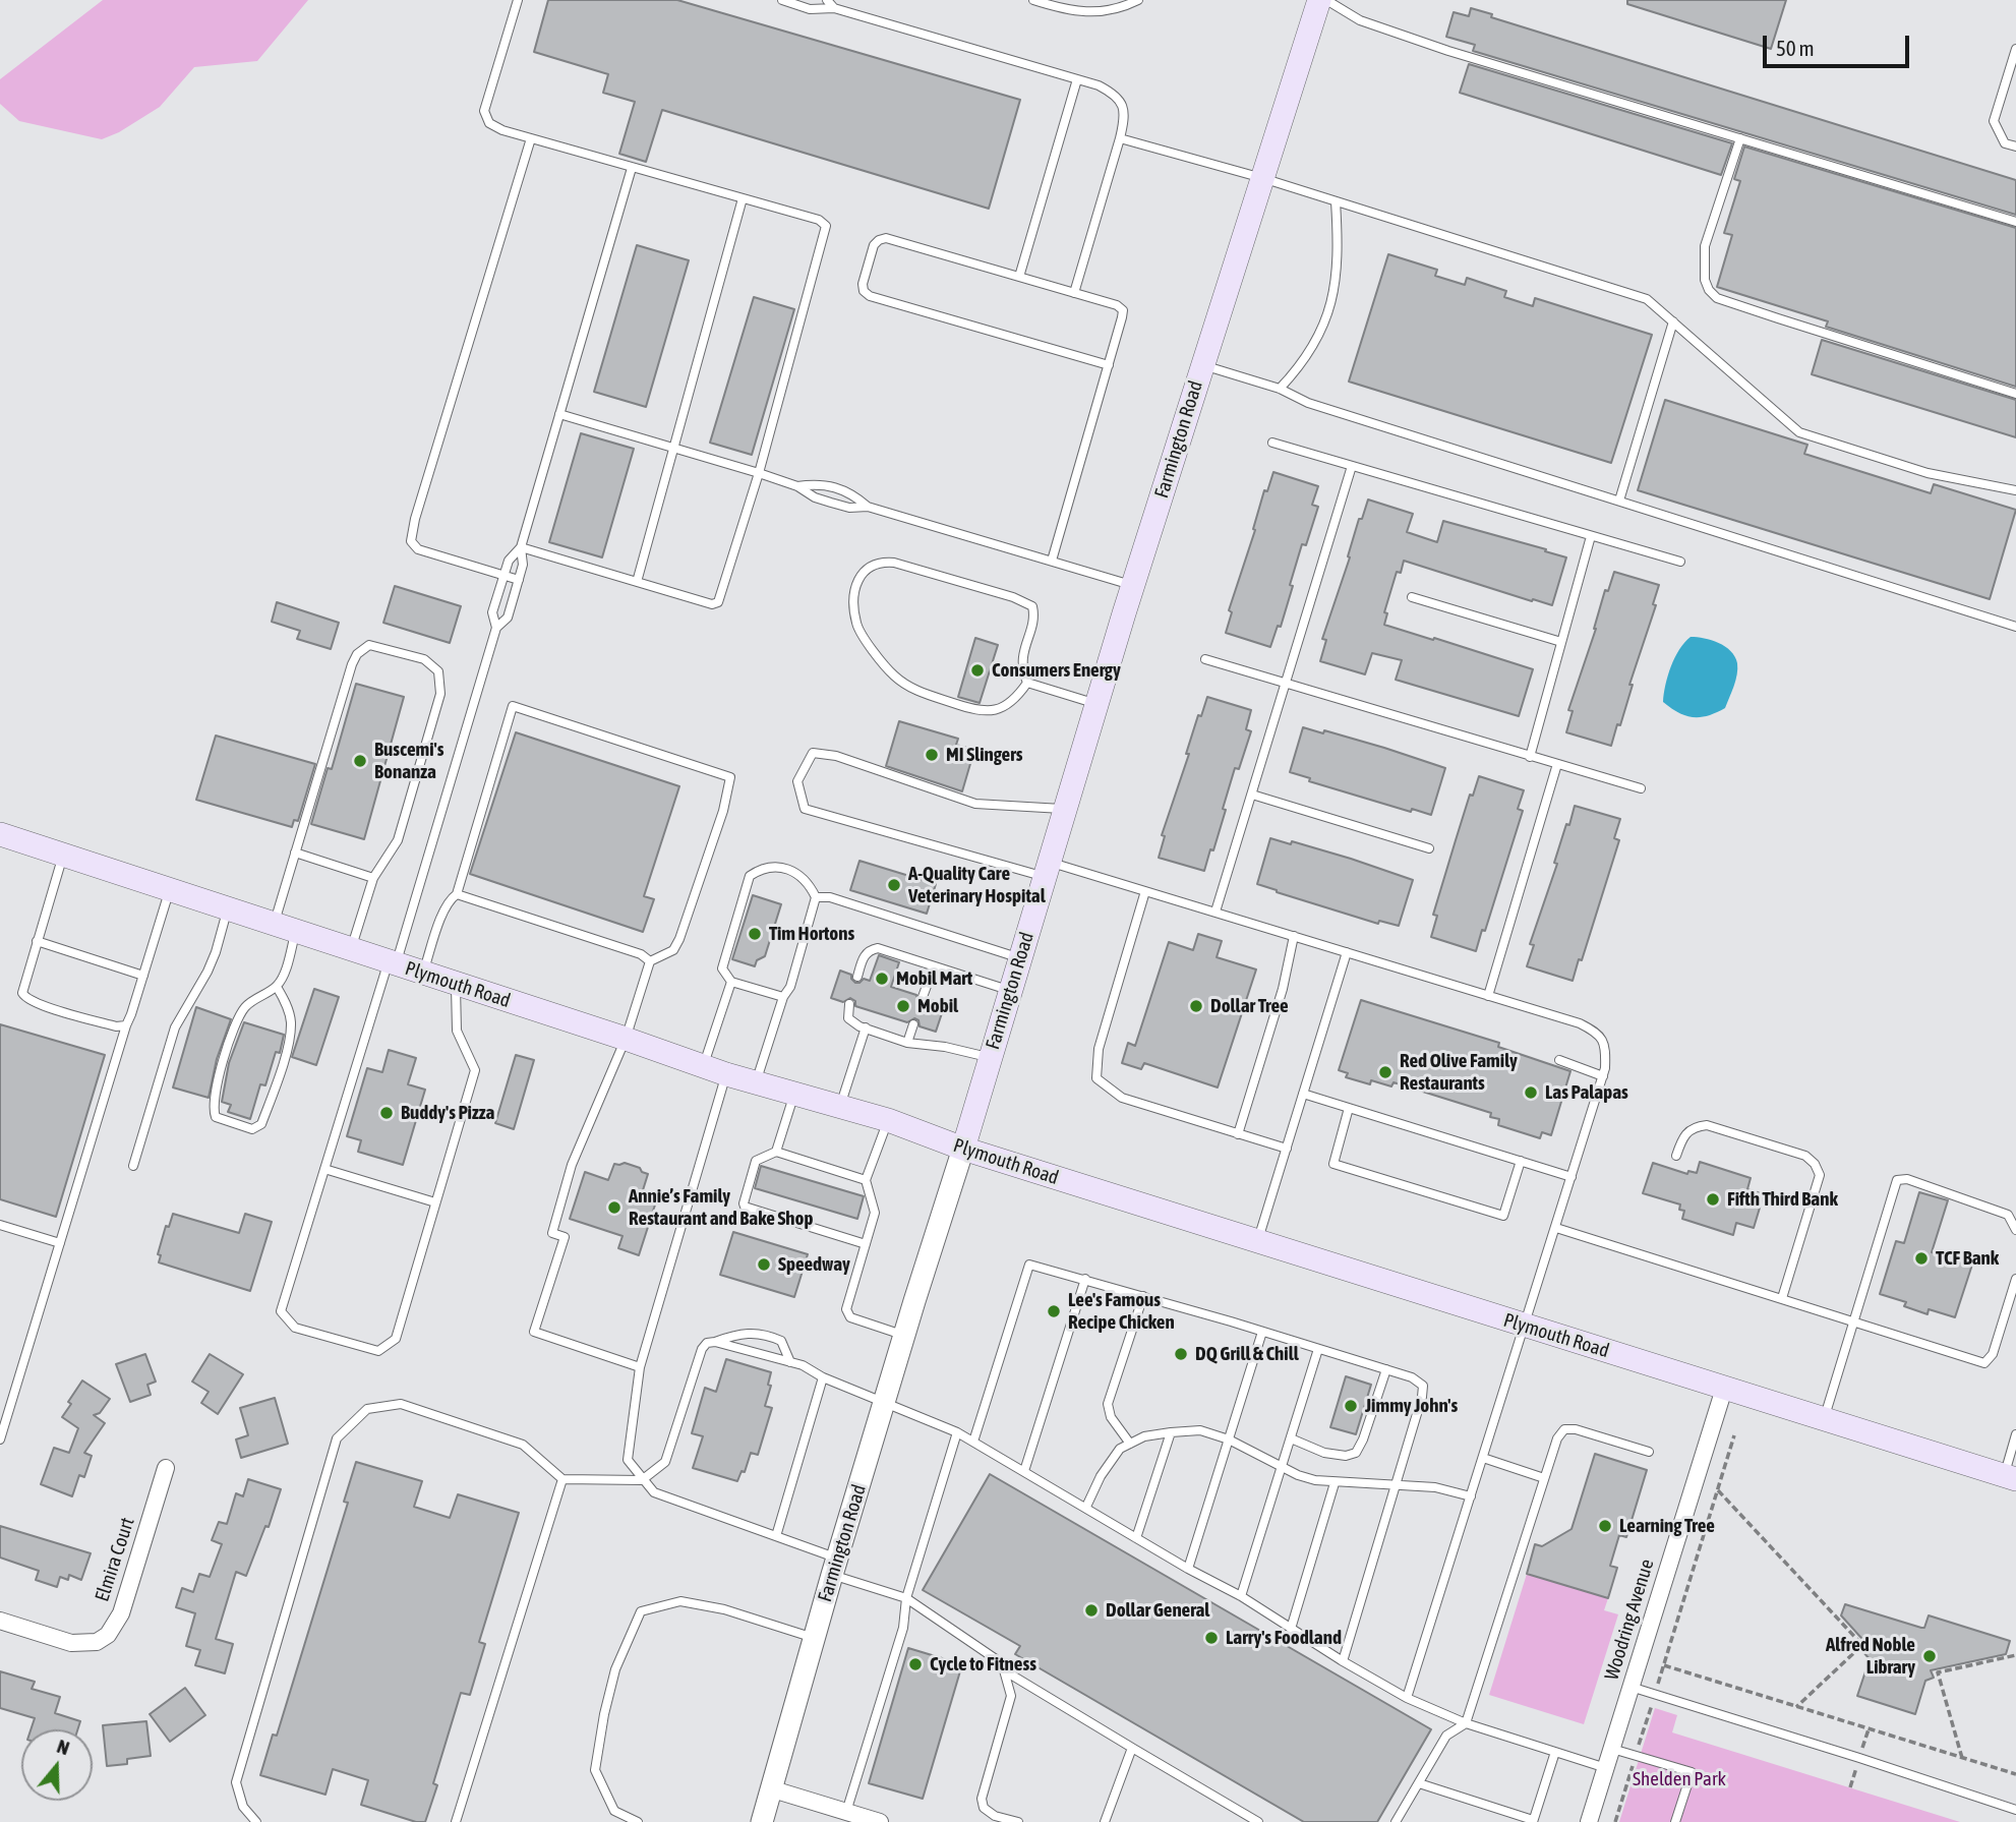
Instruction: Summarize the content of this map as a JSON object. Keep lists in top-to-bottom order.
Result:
{
  "streets": {
    "main road": ["Farmington Road", "Plymouth Road"],
    "street": ["Elmira Court", "Woodring Avenue"]
  },
  "crossings": [
    ["Farmington Road", "Plymouth Road"],
    ["Plymouth Road", "Woodring Avenue"]
  ],
  "parks": ["Shelden Park"],
  "places": [
    "Consumers Energy",
    "MI Slingers",
    "Buscemi's Bonanza",
    "A-Quality Care Veterinary Hospital",
    "Tim Hortons",
    "Mobil Mart",
    "Mobil",
    "Dollar Tree",
    "Red Olive Family Restaurants",
    "Las Palapas",
    "Buddy's Pizza",
    "Fifth Third Bank",
    "Annie’s Family Restaurant and Bake Shop",
    "TCF Bank",
    "Speedway",
    "Lee's Famous Recipe Chicken",
    "DQ Grill & Chill",
    "Jimmy John's",
    "Learning Tree",
    "Dollar General",
    "Larry's Foodland",
    "Alfred Noble Library",
    "Cycle to Fitness"
  ],
  "scale_bar": "50 m",
  "north": "top"
}
